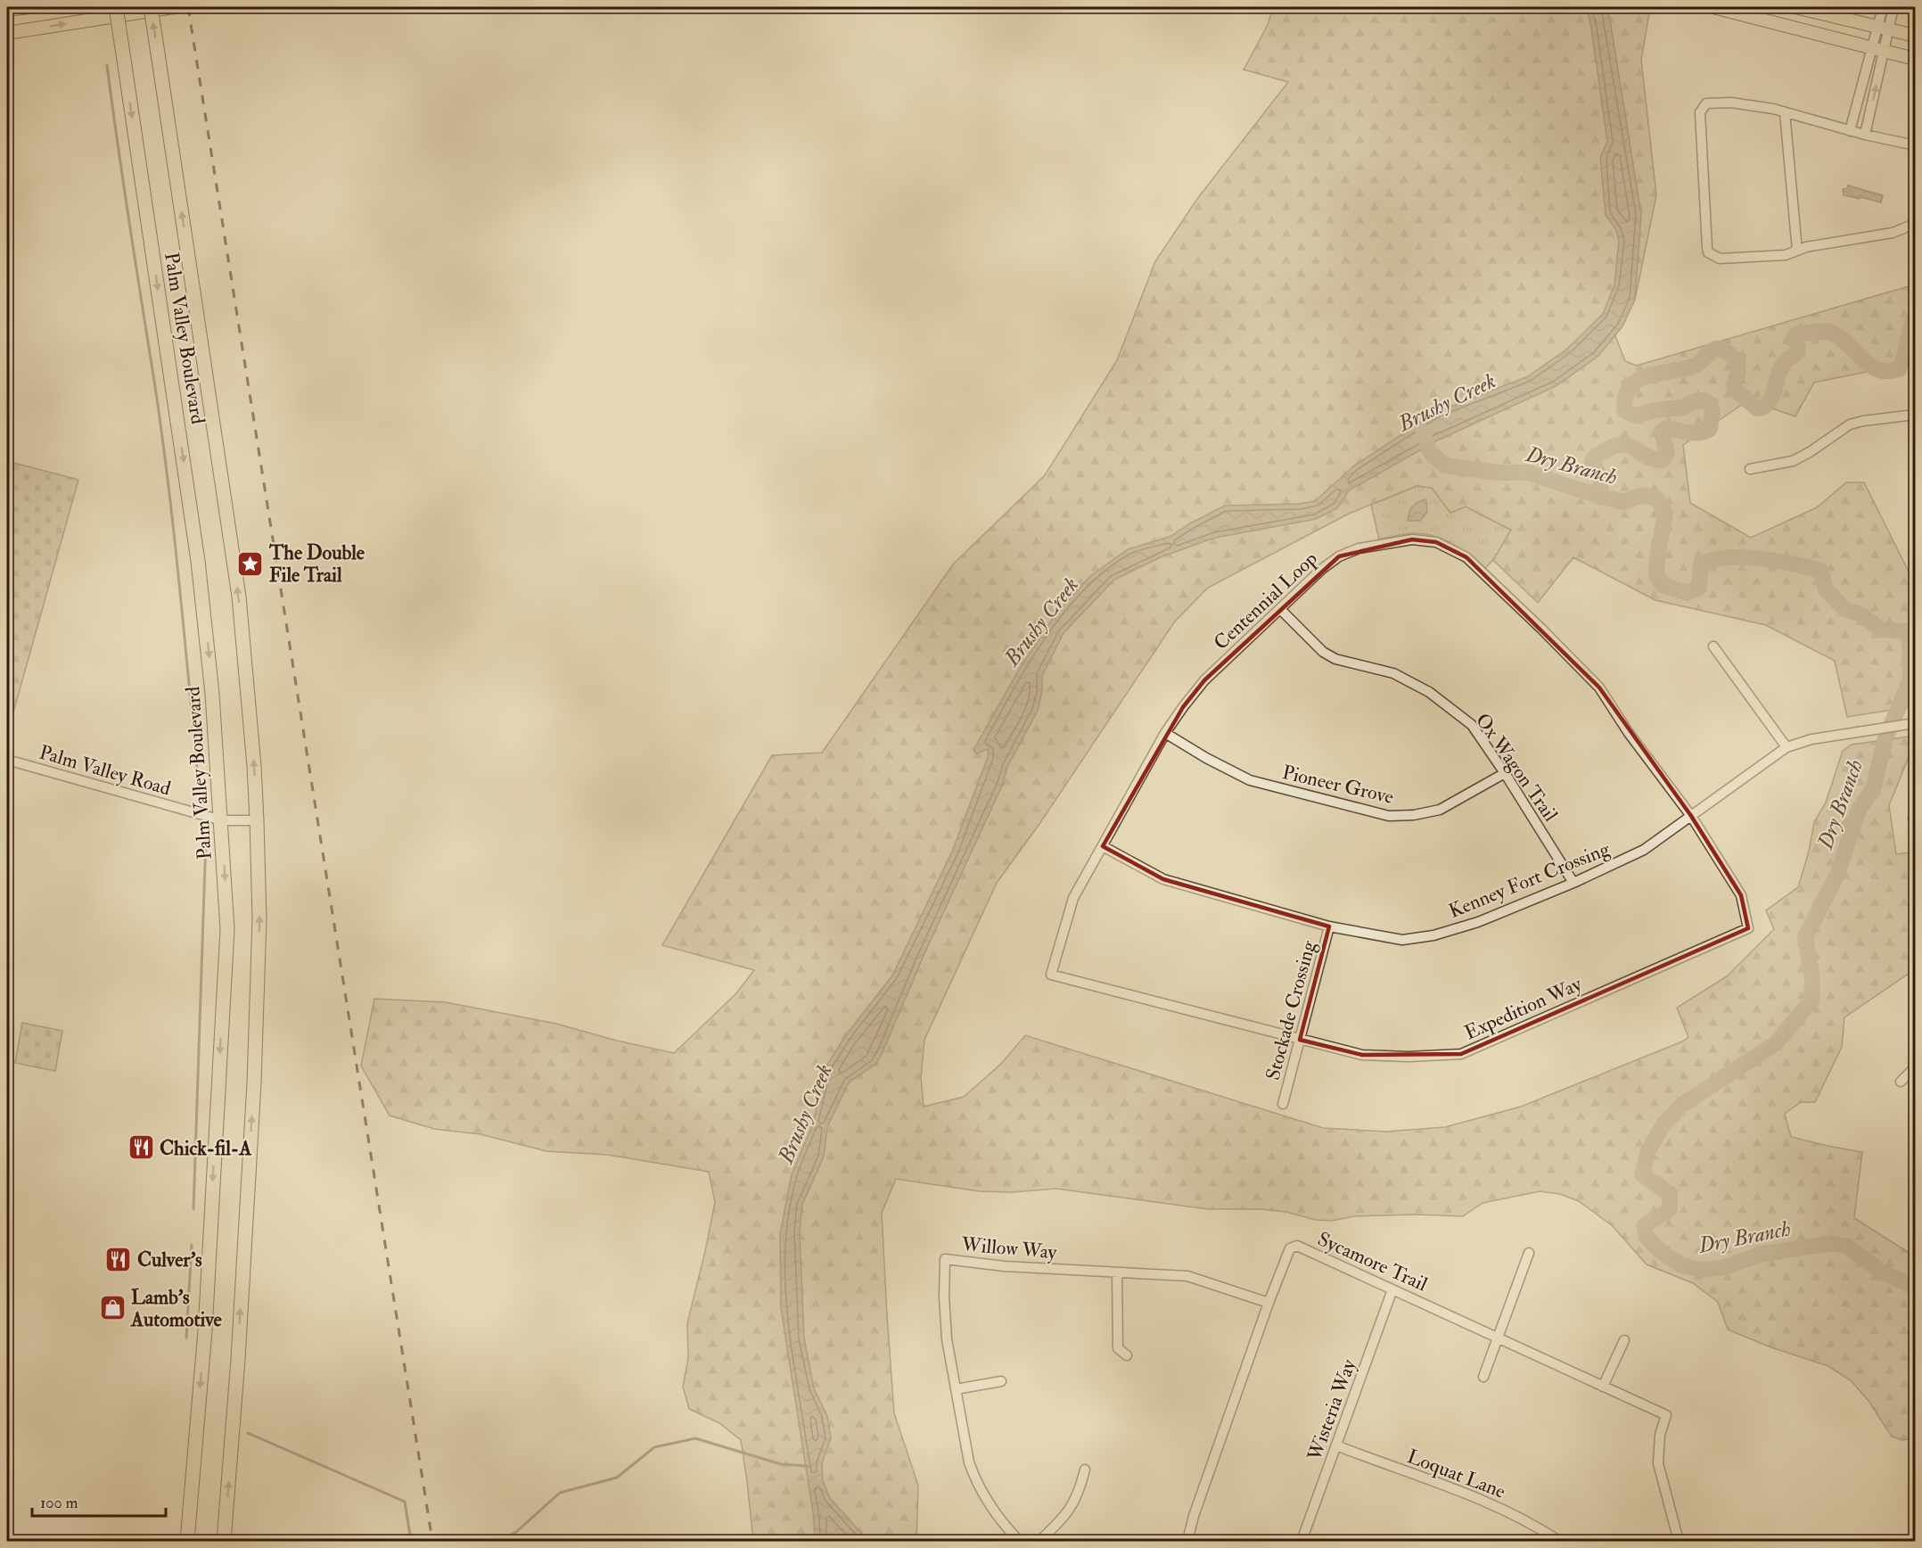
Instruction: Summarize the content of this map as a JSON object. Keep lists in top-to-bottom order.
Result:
{
  "streets": {
    "highway": ["Palm Valley Boulevard"],
    "street": [
      "Centennial Loop",
      "Ox Wagon Trail",
      "Palm Valley Road",
      "Pioneer Grove",
      "Kenney Fort Crossing",
      "Expedition Way",
      "Stockade Crossing",
      "Willow Way",
      "Sycamore Trail",
      "Wisteria Way",
      "Loquat Lane"
    ]
  },
  "crossings": [
    ["Palm Valley Boulevard", "Palm Valley Road"],
    ["Centennial Loop", "Ox Wagon Trail"],
    ["Centennial Loop", "Pioneer Grove"],
    ["Centennial Loop", "Kenney Fort Crossing"],
    ["Centennial Loop", "Expedition Way"],
    ["Ox Wagon Trail", "Pioneer Grove"],
    ["Ox Wagon Trail", "Kenney Fort Crossing"],
    ["Kenney Fort Crossing", "Expedition Way"],
    ["Kenney Fort Crossing", "Stockade Crossing"],
    ["Expedition Way", "Stockade Crossing"],
    ["Willow Way", "Sycamore Trail"],
    ["Sycamore Trail", "Wisteria Way"],
    ["Wisteria Way", "Loquat Lane"]
  ],
  "water": ["Brushy Creek", "Dry Branch"],
  "places": {
    "place": ["The Double File Trail"],
    "restaurant": ["Chick-fil-A", "Culver's"],
    "shop": ["Lamb's Automotive"]
  },
  "scale_bar": "100 m"
}
